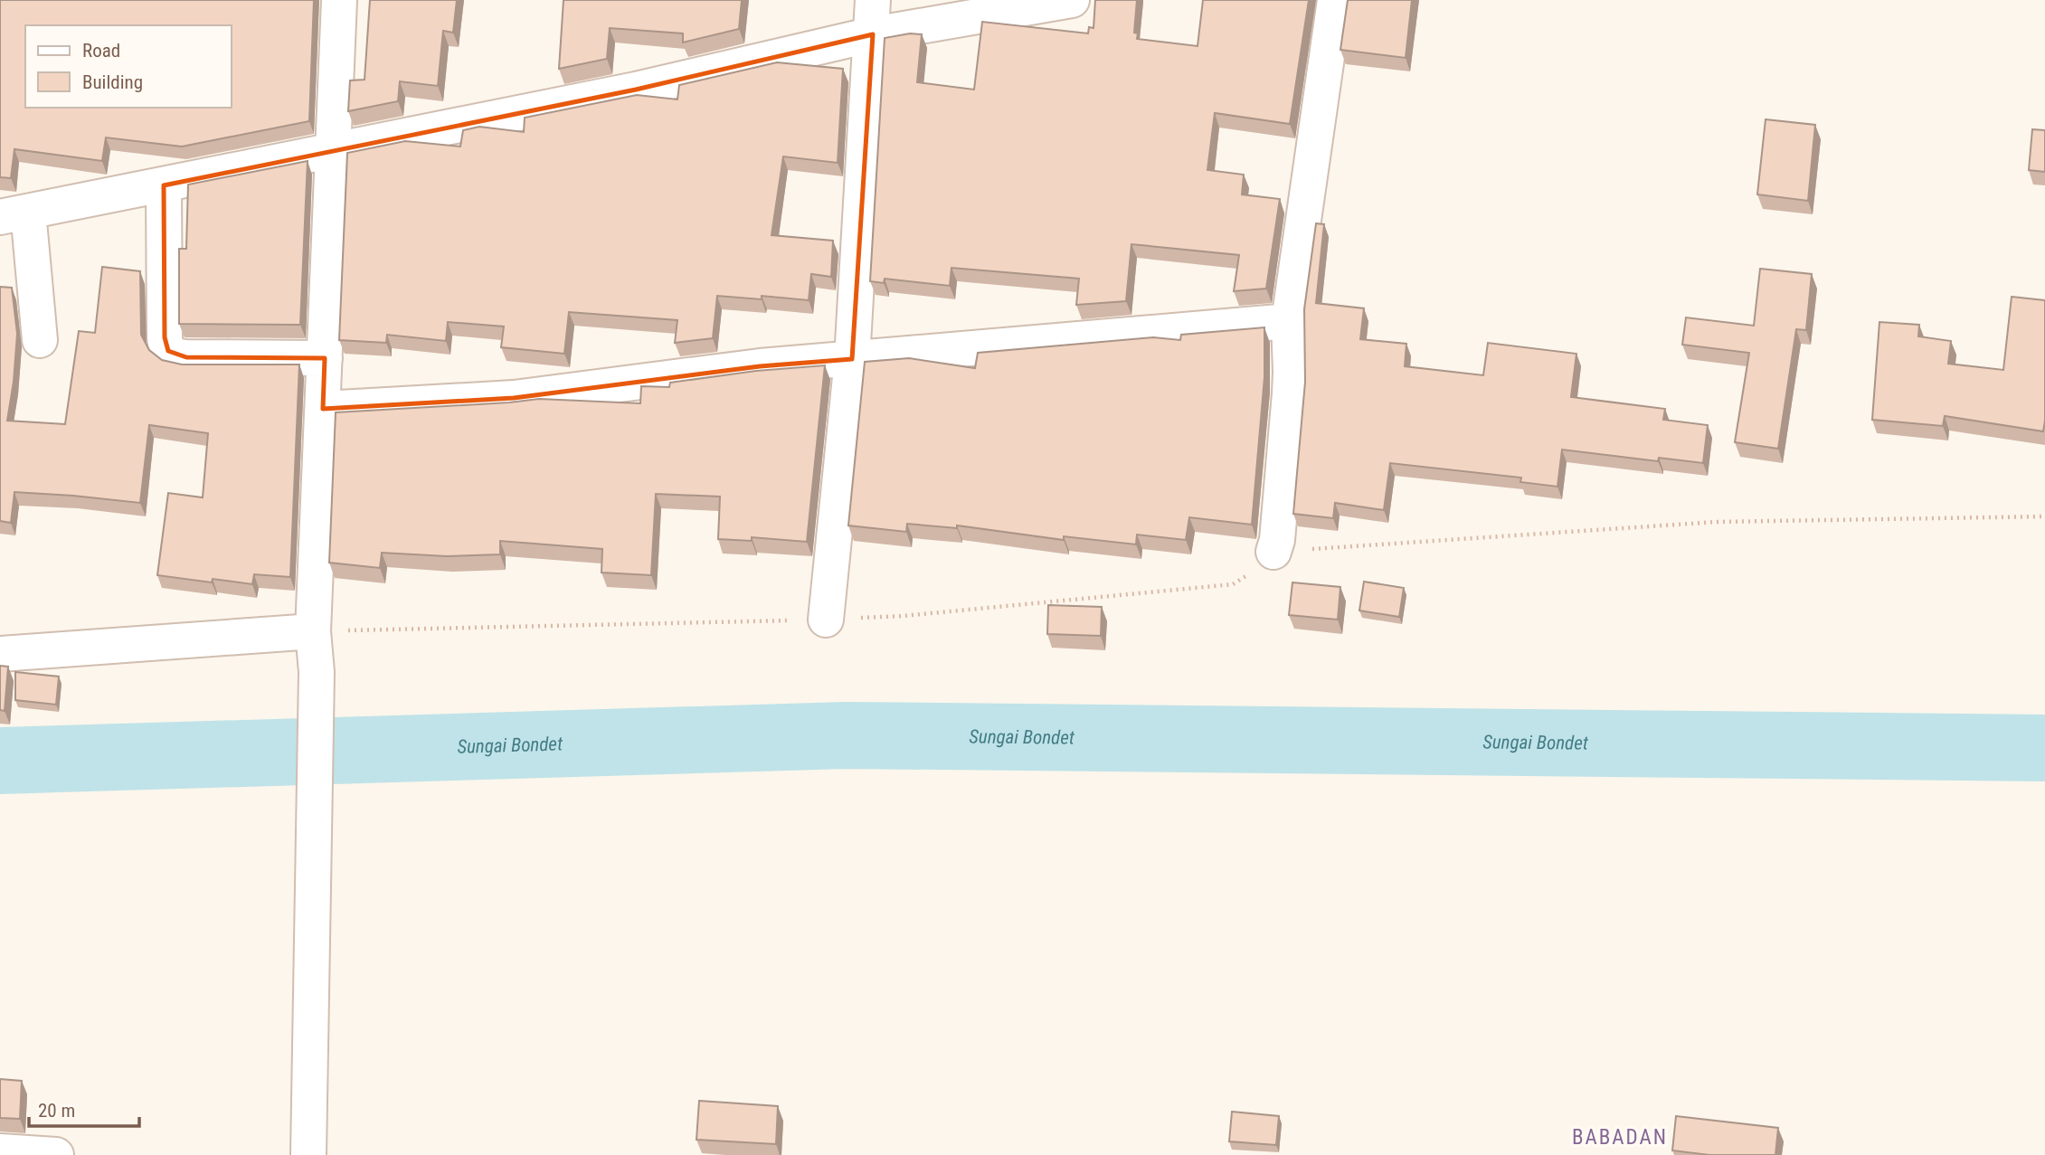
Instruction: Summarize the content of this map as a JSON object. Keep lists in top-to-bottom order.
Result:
{
  "districts": ["BABADAN"],
  "water": ["Sungai Bondet"],
  "legend": ["Road", "Building"],
  "scale_bar": "20 m"
}
